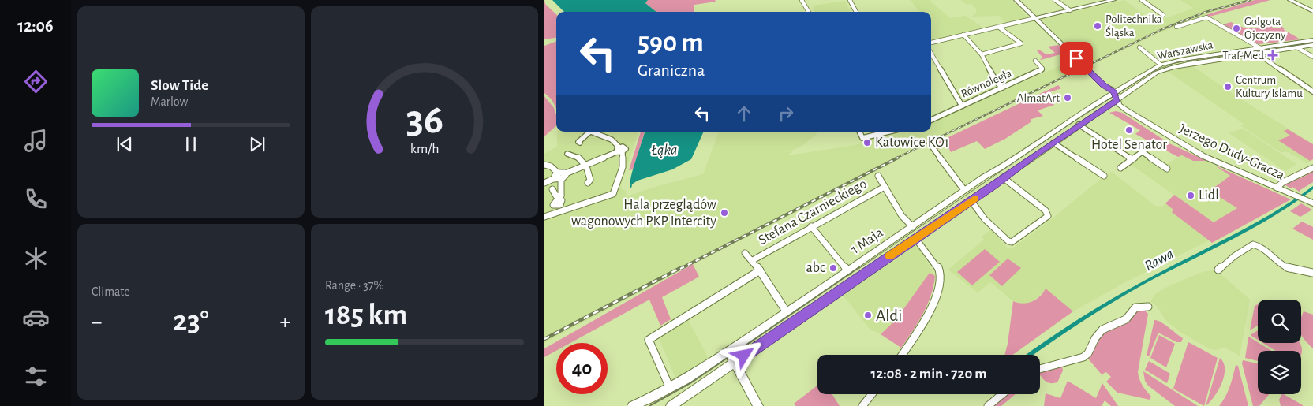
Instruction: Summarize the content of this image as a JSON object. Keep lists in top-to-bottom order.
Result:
{
  "streets": {
    "street": [
      "Warszawska",
      "Równoległa",
      "Jerzego Dudy-Gracza",
      "Stefana Czarnieckiego",
      "1 Maja"
    ]
  },
  "crossings": [
    ["Warszawska", "Jerzego Dudy-Gracza"],
    ["Warszawska", "1 Maja"],
    ["Jerzego Dudy-Gracza", "1 Maja"]
  ],
  "water": ["Łąka", "Rawa"],
  "places": {
    "other": [
      "Politechnika Śląska",
      "Golgota Ojczyzny",
      "Centrum Kultury Islamu",
      "AlmatArt",
      "Hotel Senator",
      "Katowice KO1",
      "Lidl",
      "Hala przeglądów wagonowych PKP Intercity",
      "abc",
      "Aldi"
    ],
    "health": ["Traf-Med"]
  },
  "page": {
    "tabs": "12:06",
    "turn": ["590 m", "Graniczna"],
    "song": ["Slow Tide", "Marlow"],
    "tile": [
      "Climate",
      ["Range · 37%", "185 km"]
    ],
    "heat": ["−", "23°", "+"],
    "limit": "40",
    "trip": "12:08 · 2 min · 720 m",
    "gauge": ["36", "km/h"]
  }
}
